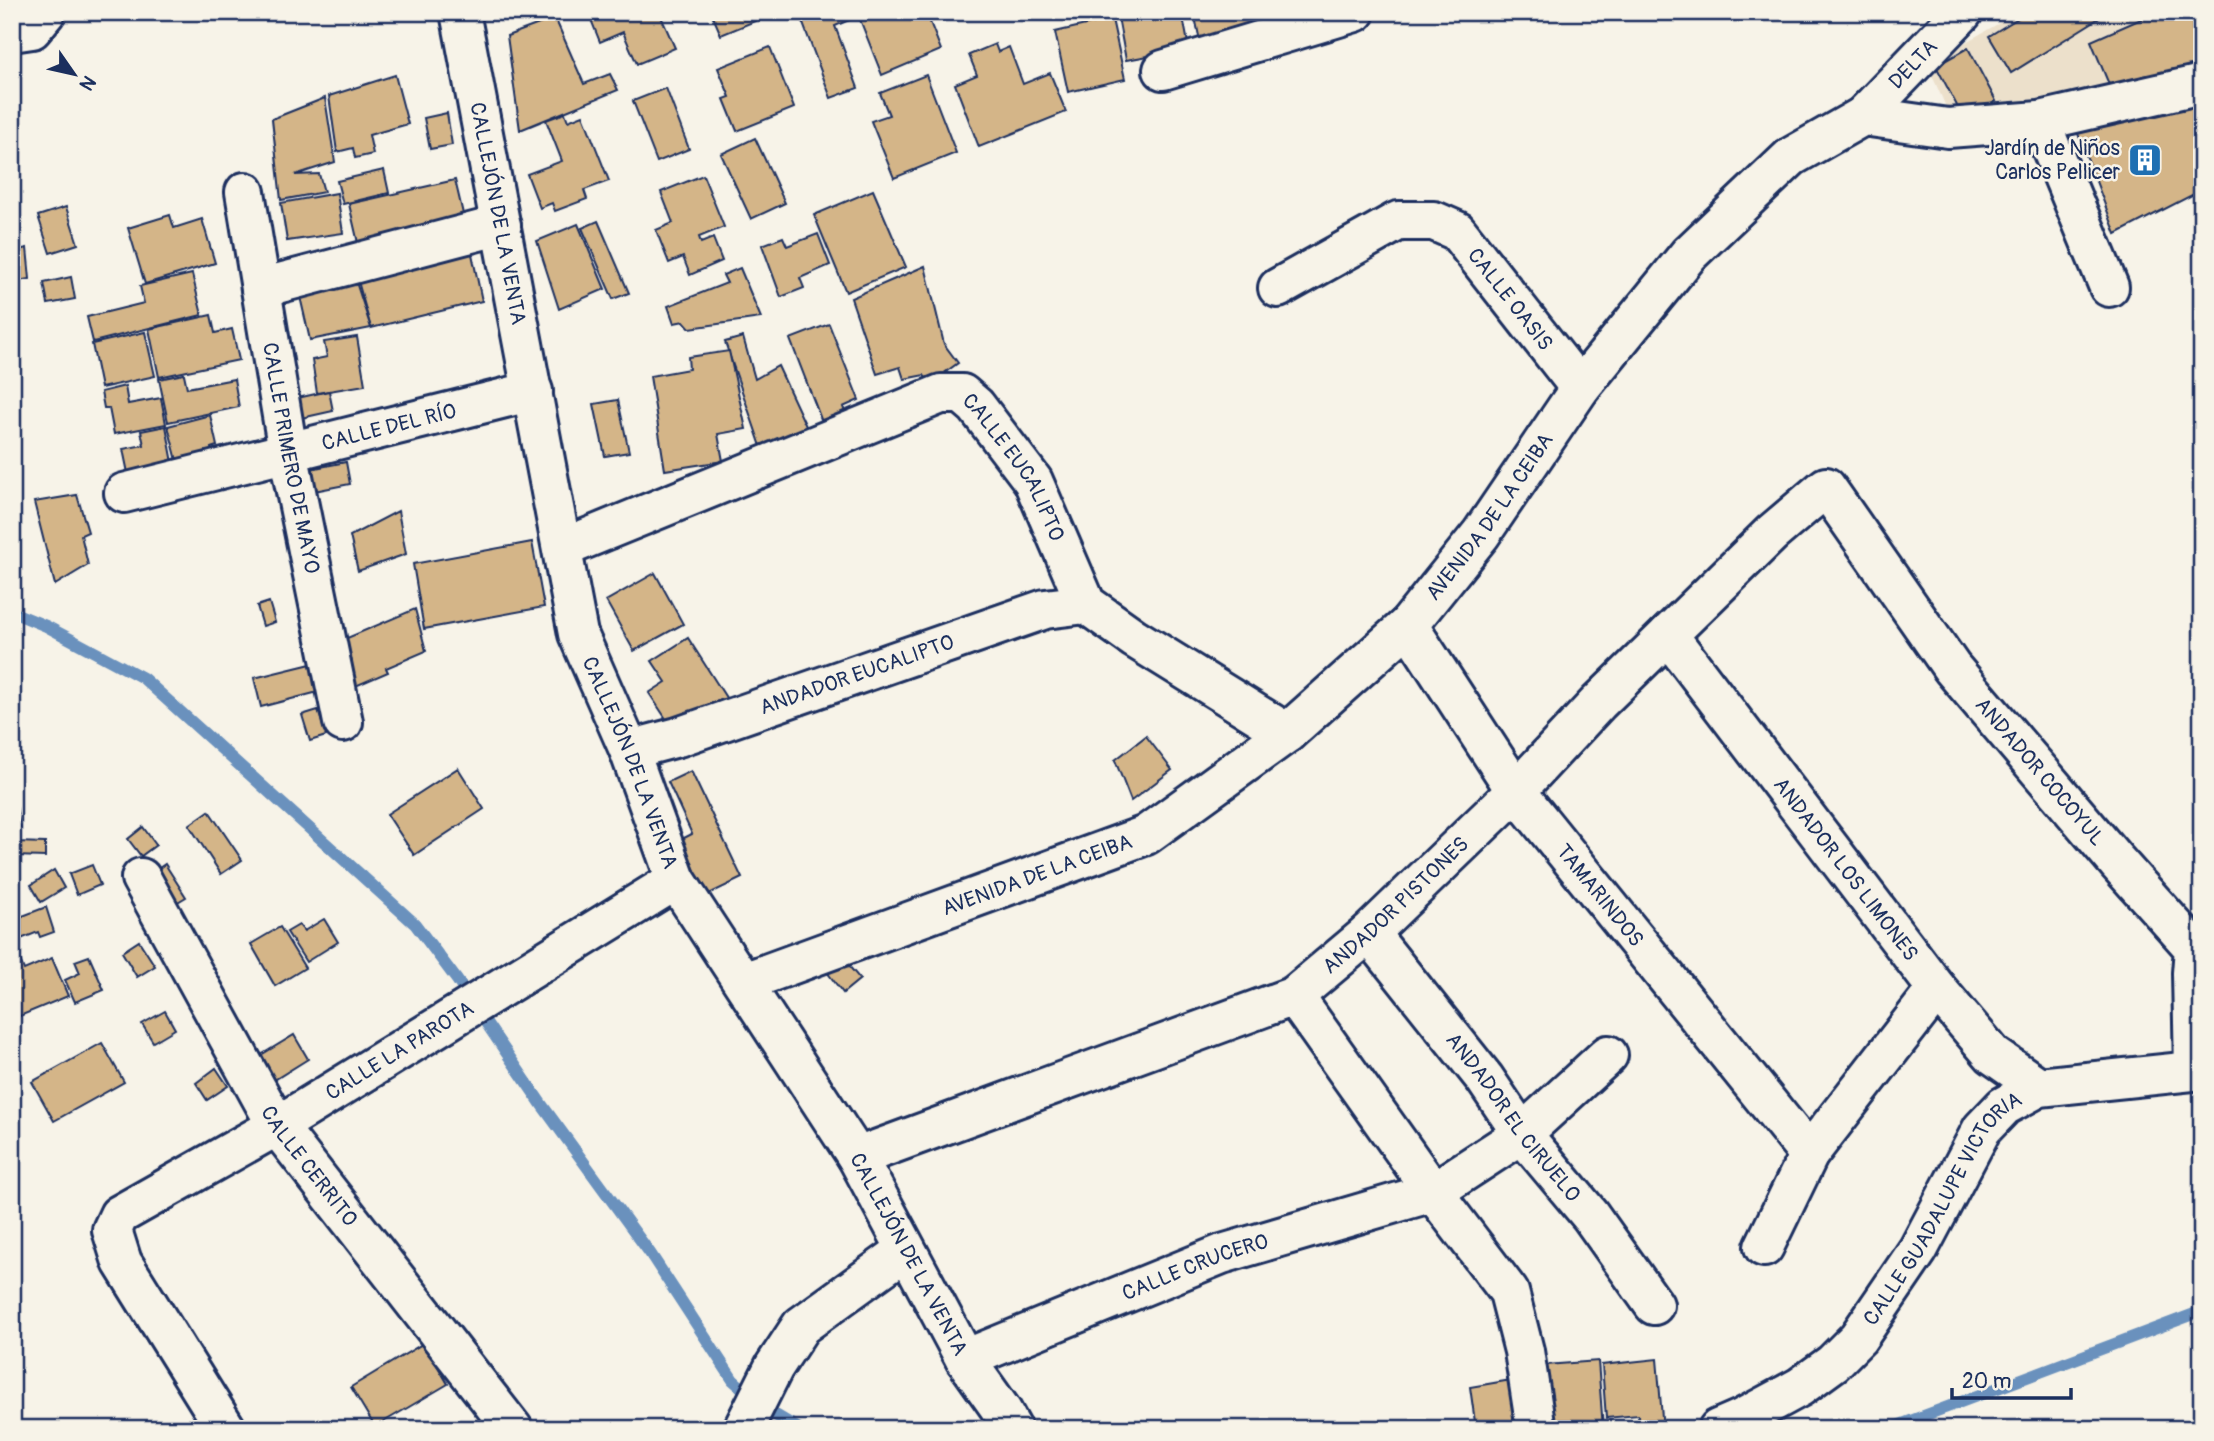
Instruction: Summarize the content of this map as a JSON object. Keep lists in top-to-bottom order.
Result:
{
  "streets": {
    "street": [
      "DELTA",
      "CALLEJÓN DE LA VENTA",
      "CALLE OASIS",
      "CALLE DEL RÍO",
      "CALLE PRIMERO DE MAYO",
      "CALLE EUCALIPTO",
      "AVENIDA DE LA CEIBA",
      "ANDADOR EUCALIPTO",
      "ANDADOR COCOYUL",
      "ANDADOR LOS LIMONES",
      "TAMARINDOS",
      "ANDADOR PISTONES",
      "CALLE LA PAROTA",
      "ANDADOR EL CIRUELO",
      "CALLE CERRITO",
      "CALLE GUADALUPE VICTORIA",
      "CALLE CRUCERO"
    ]
  },
  "crossings": [
    ["DELTA", "AVENIDA DE LA CEIBA"],
    ["CALLEJÓN DE LA VENTA", "CALLE DEL RÍO"],
    ["CALLEJÓN DE LA VENTA", "CALLE EUCALIPTO"],
    ["CALLEJÓN DE LA VENTA", "AVENIDA DE LA CEIBA"],
    ["CALLEJÓN DE LA VENTA", "ANDADOR EUCALIPTO"],
    ["CALLEJÓN DE LA VENTA", "ANDADOR PISTONES"],
    ["CALLEJÓN DE LA VENTA", "CALLE LA PAROTA"],
    ["CALLEJÓN DE LA VENTA", "CALLE CRUCERO"],
    ["CALLE OASIS", "AVENIDA DE LA CEIBA"],
    ["CALLE DEL RÍO", "CALLE PRIMERO DE MAYO"],
    ["CALLE EUCALIPTO", "ANDADOR EUCALIPTO"],
    ["AVENIDA DE LA CEIBA", "TAMARINDOS"],
    ["ANDADOR COCOYUL", "ANDADOR PISTONES"],
    ["ANDADOR COCOYUL", "CALLE GUADALUPE VICTORIA"],
    ["ANDADOR LOS LIMONES", "ANDADOR PISTONES"],
    ["ANDADOR LOS LIMONES", "CALLE GUADALUPE VICTORIA"],
    ["TAMARINDOS", "ANDADOR PISTONES"],
    ["ANDADOR PISTONES", "ANDADOR EL CIRUELO"],
    ["CALLE LA PAROTA", "CALLE CERRITO"],
    ["ANDADOR EL CIRUELO", "CALLE CRUCERO"]
  ],
  "places": {
    "building": ["Jardín de Niños Carlos Pellicer"]
  },
  "scale_bar": "20 m",
  "north": "bottom right"
}
